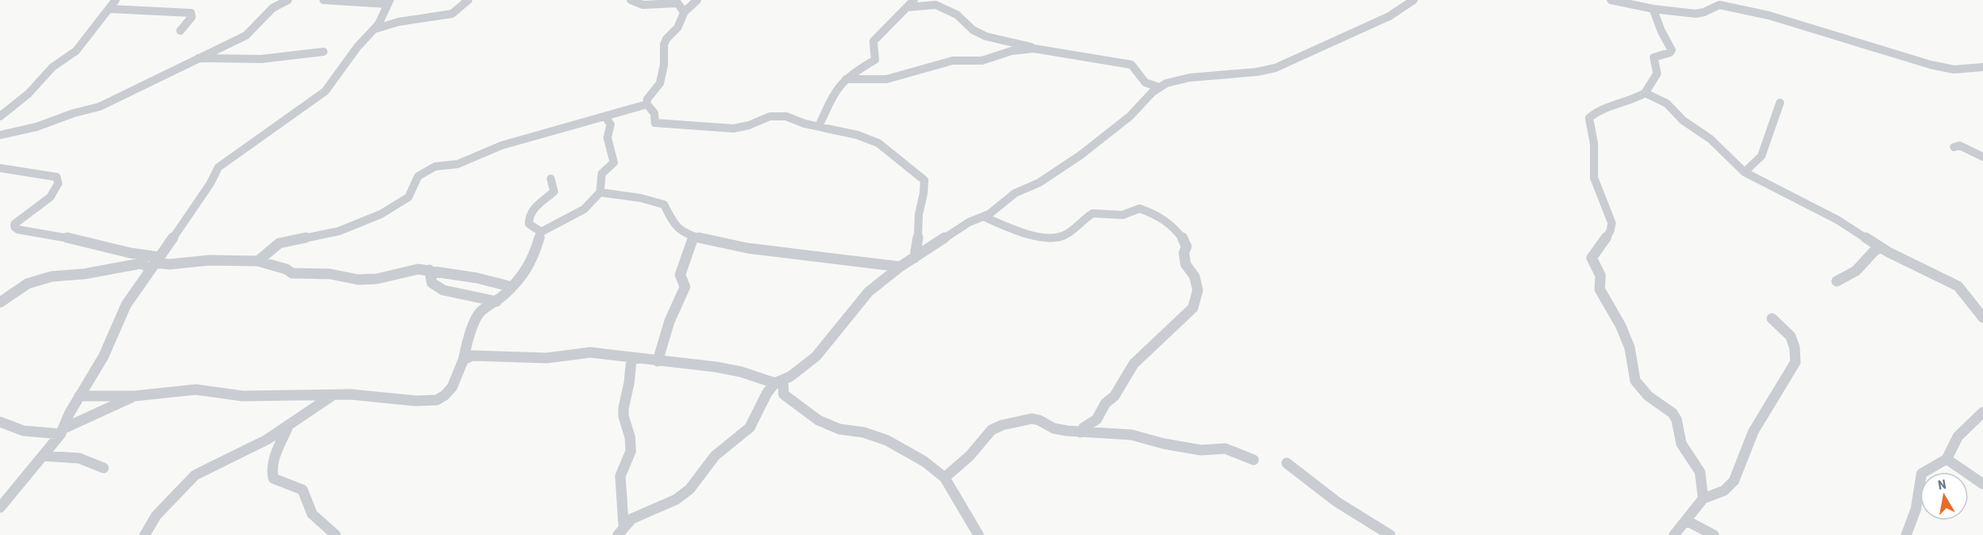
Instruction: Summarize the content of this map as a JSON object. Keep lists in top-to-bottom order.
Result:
{
  "north": "top"
}
